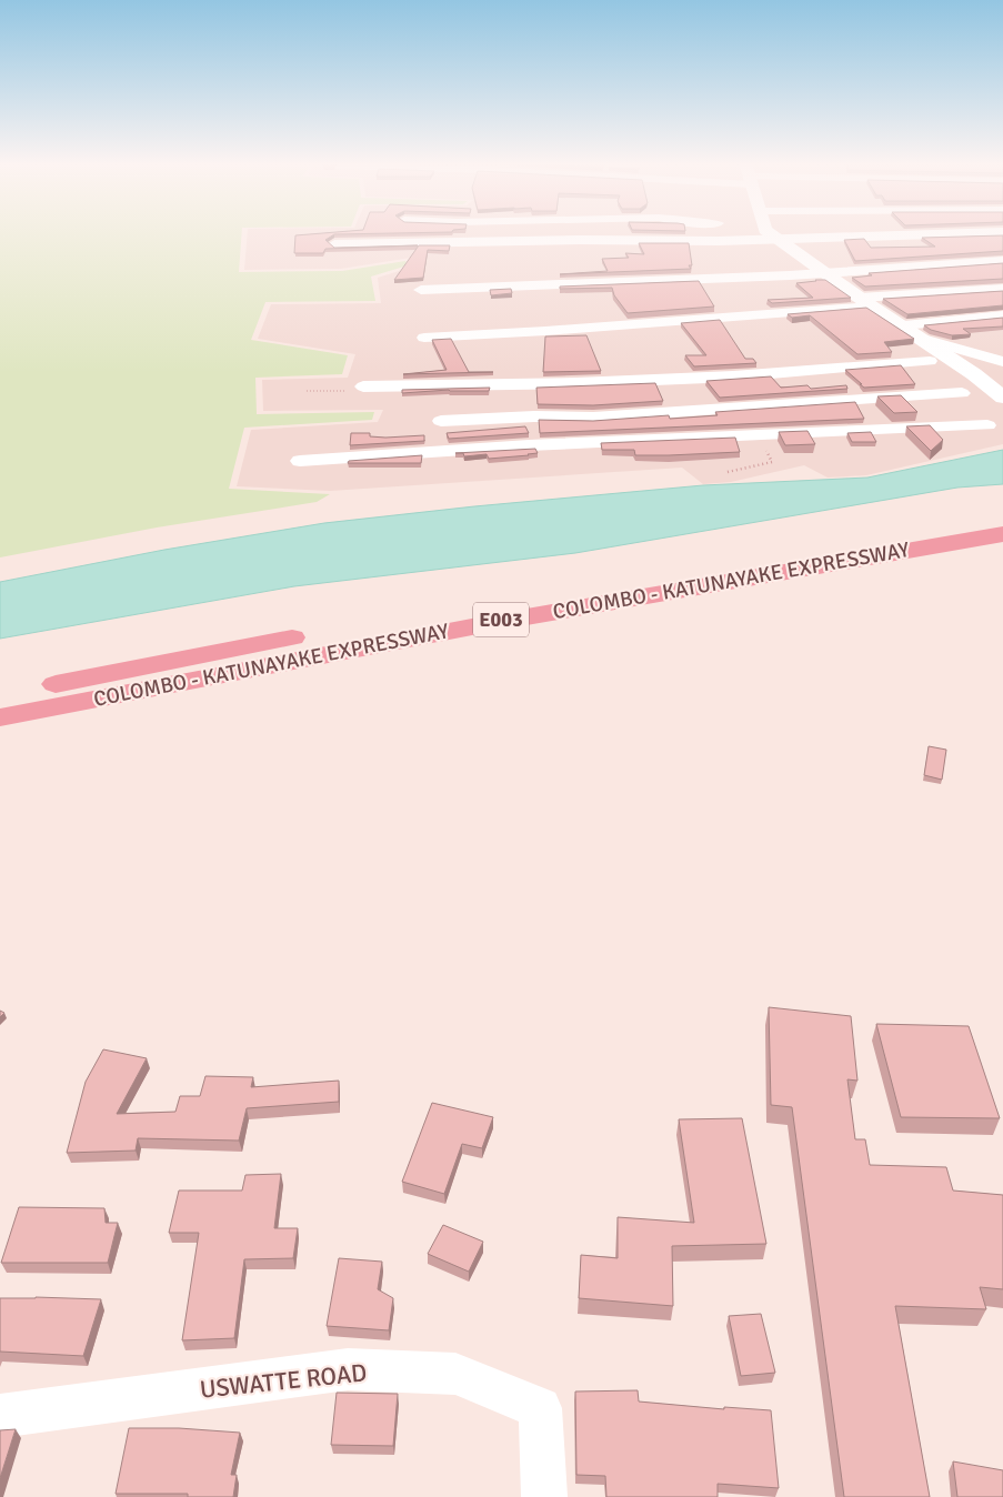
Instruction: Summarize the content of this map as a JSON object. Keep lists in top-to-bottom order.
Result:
{
  "streets": {
    "highway": ["COLOMBO - KATUNAYAKE EXPRESSWAY", "E003"],
    "street": ["USWATTE ROAD"]
  }
}
